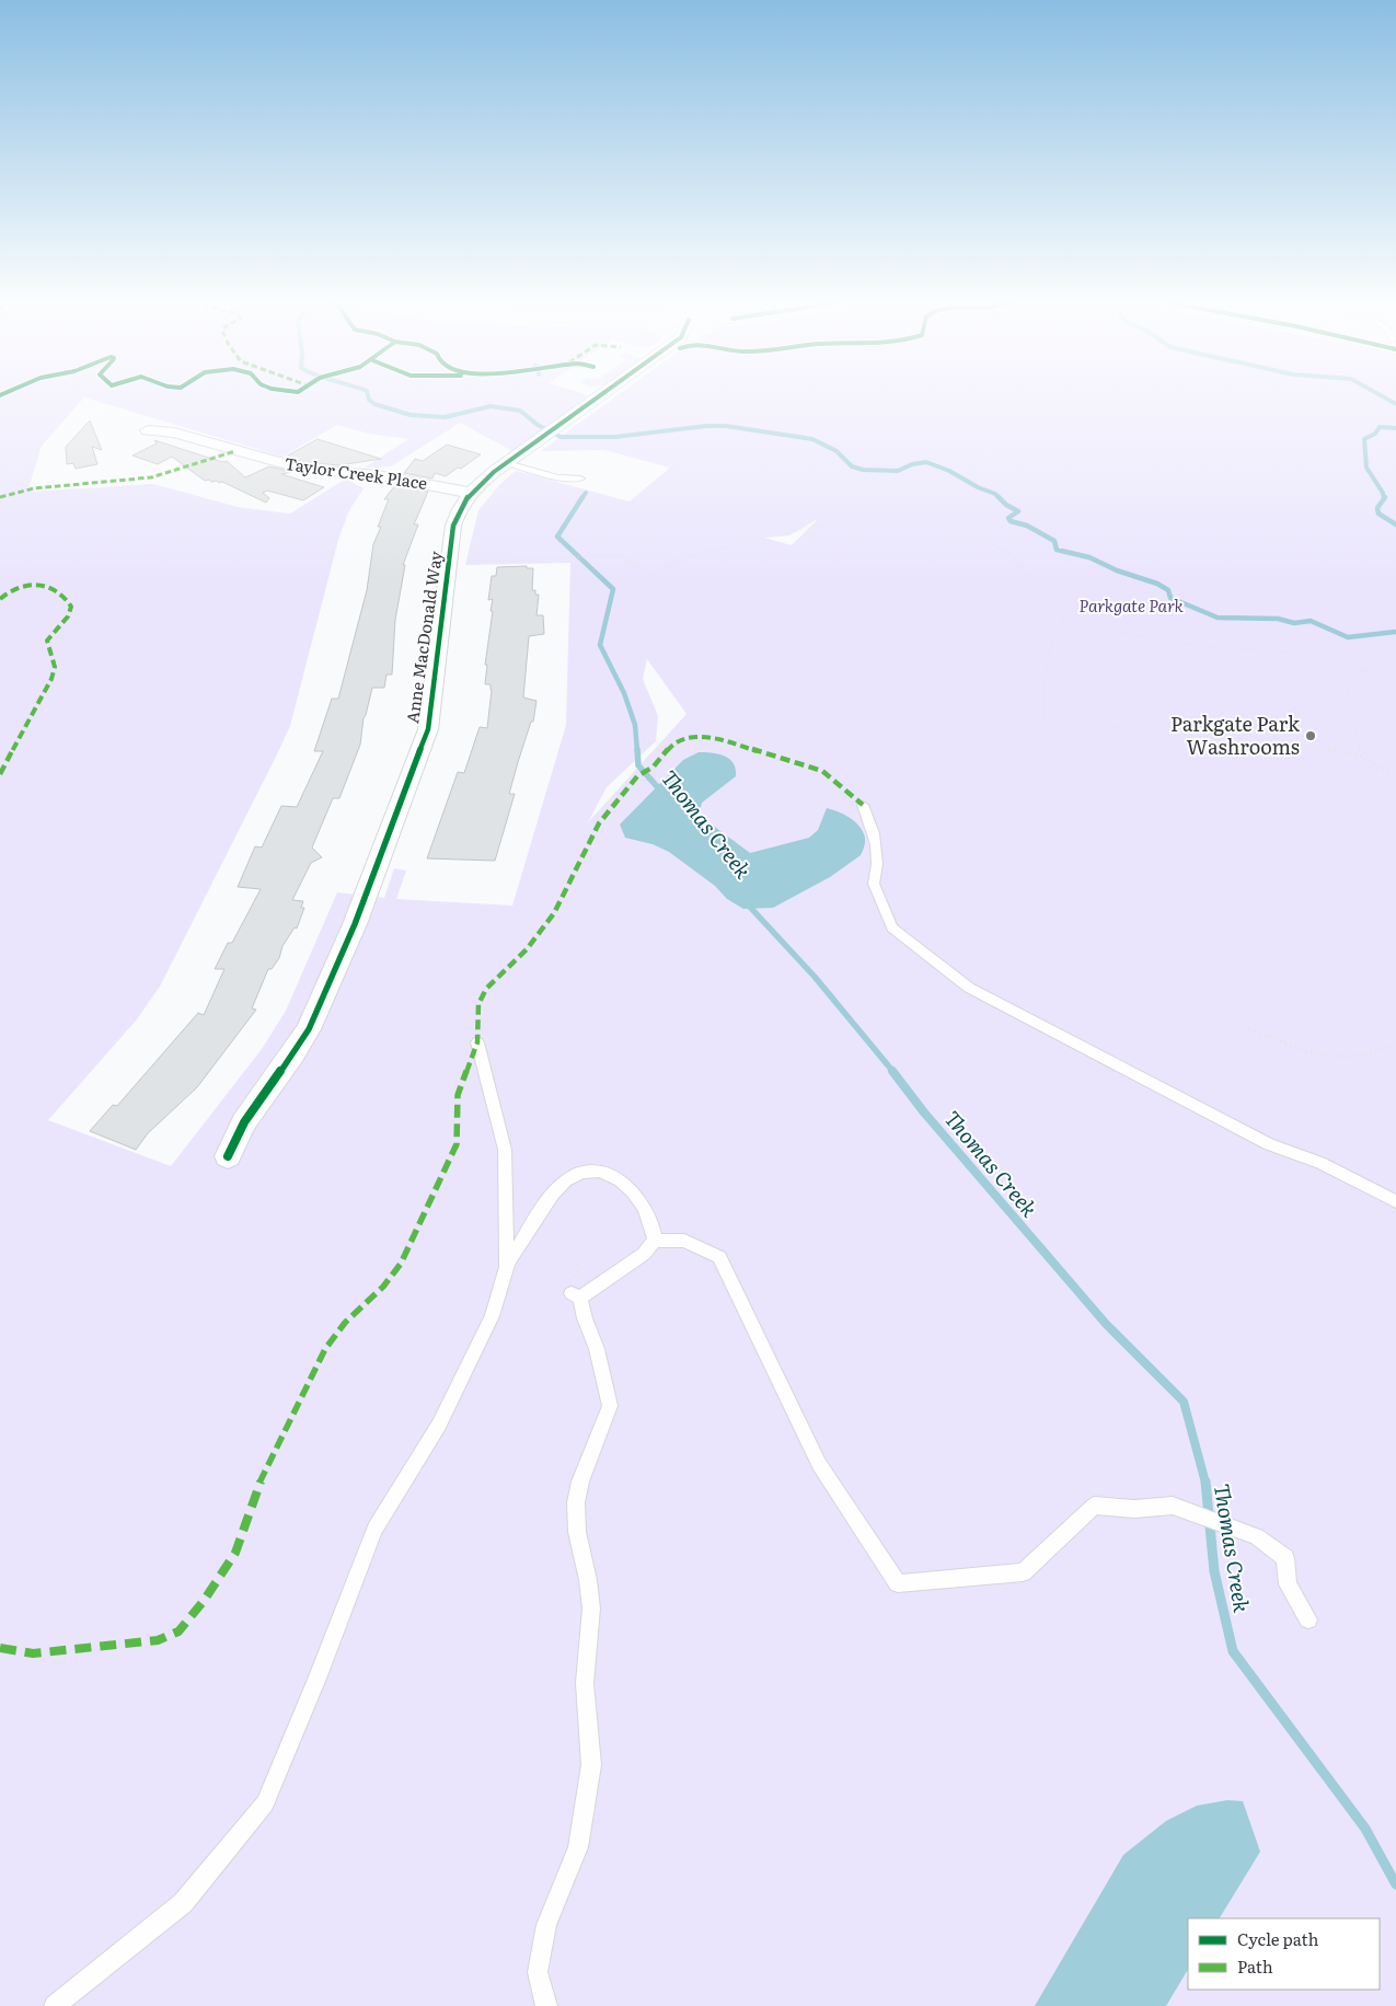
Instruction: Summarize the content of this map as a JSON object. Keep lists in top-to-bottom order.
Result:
{
  "streets": {
    "street": ["Taylor Creek Place", "Anne MacDonald Way"]
  },
  "crossings": [
    ["Taylor Creek Place", "Anne MacDonald Way"]
  ],
  "water": ["Thomas Creek"],
  "parks": ["Parkgate Park"],
  "places": ["Parkgate Park Washrooms"],
  "legend": ["Cycle path", "Path"]
}
